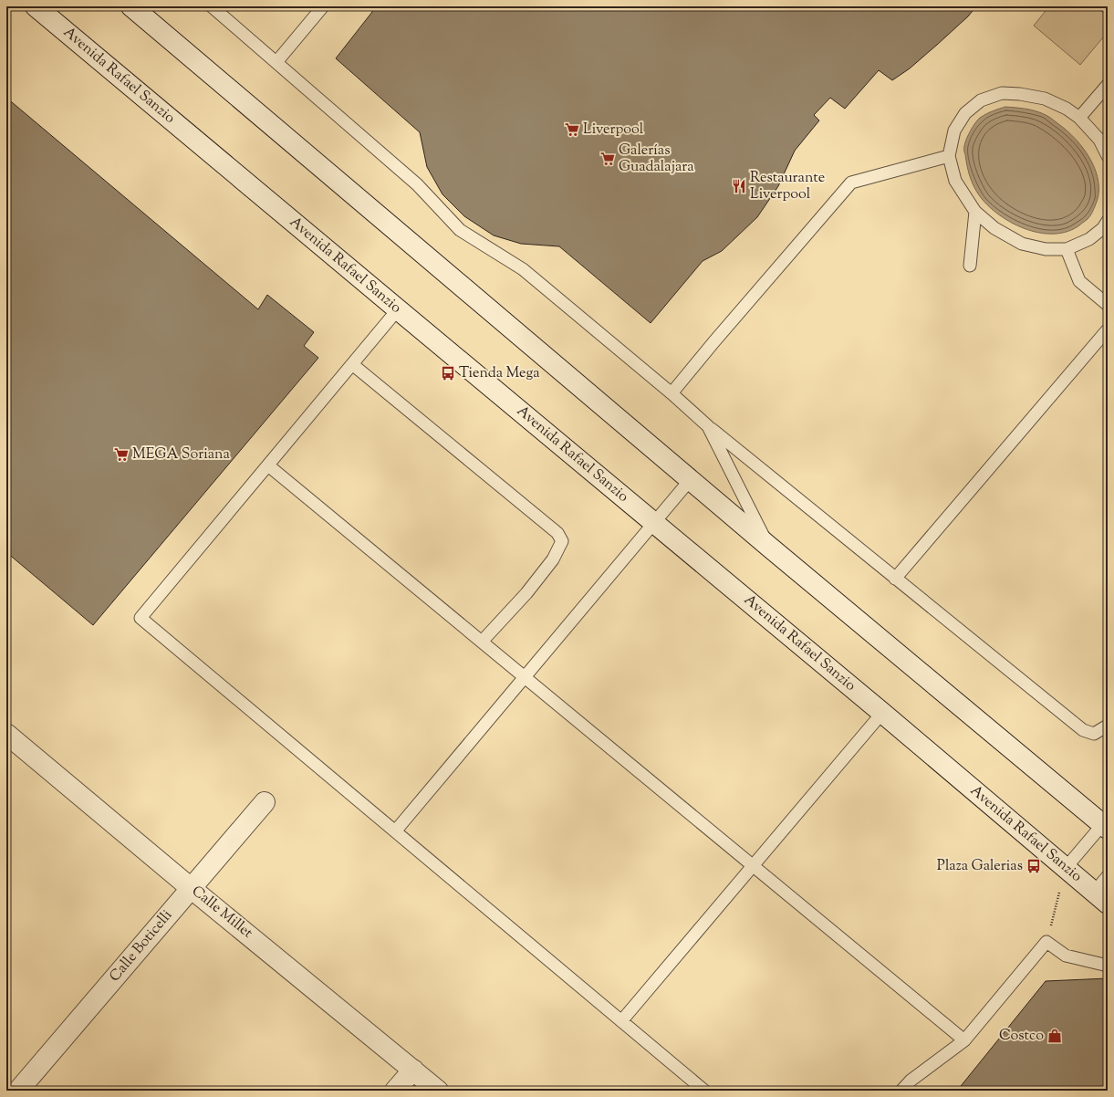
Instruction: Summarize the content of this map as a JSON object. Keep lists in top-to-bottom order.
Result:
{
  "streets": {
    "main road": ["Avenida Rafael Sanzio", "Calle Millet", "Calle Boticelli"]
  },
  "crossings": [
    ["Calle Millet", "Calle Boticelli"]
  ],
  "places": {
    "supermarket": ["Liverpool", "Galerías Guadalajara", "MEGA Soriana"],
    "restaurant": ["Restaurante Liverpool"],
    "bus stop": ["Tienda Mega", "Plaza Galerias"],
    "shop": ["Costco"]
  }
}
